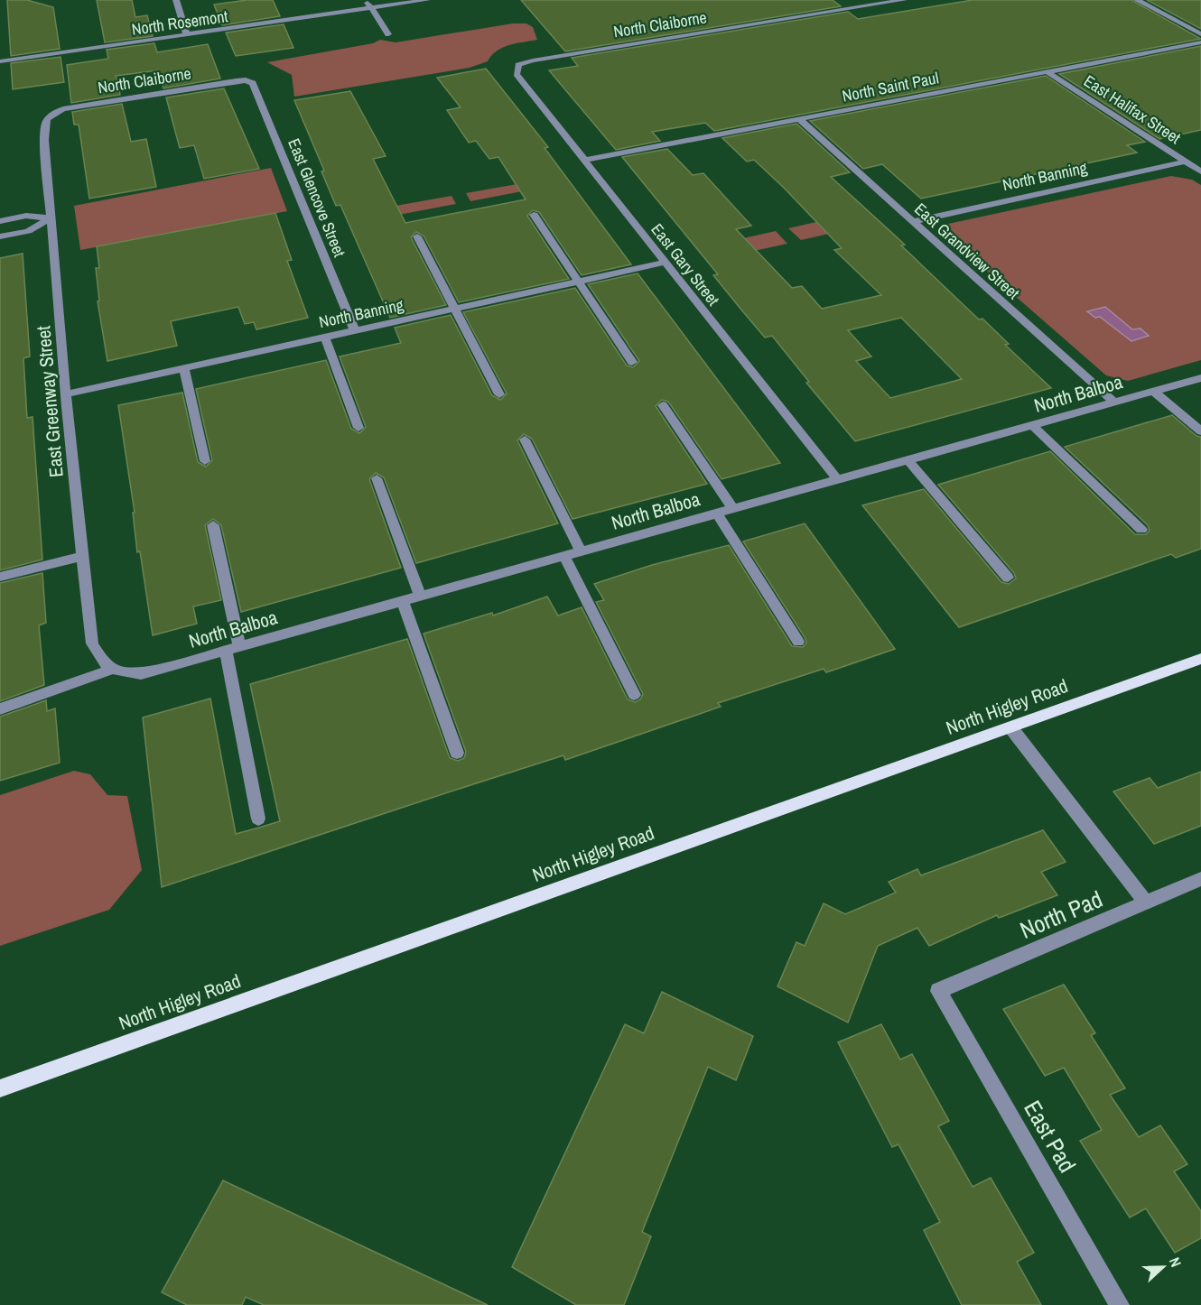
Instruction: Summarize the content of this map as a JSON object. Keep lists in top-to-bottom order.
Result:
{
  "streets": {
    "main road": ["North Higley Road"],
    "street": [
      "North Rosemont",
      "North Claiborne",
      "North Saint Paul",
      "East Halifax Street",
      "North Banning",
      "East Glencove Street",
      "East Grandview Street",
      "East Gary Street",
      "North Balboa",
      "East Greenway Street",
      "North Pad",
      "East Pad"
    ]
  },
  "crossings": [
    ["North Claiborne", "East Glencove Street"],
    ["North Claiborne", "East Gary Street"],
    ["North Claiborne", "East Greenway Street"],
    ["North Saint Paul", "East Halifax Street"],
    ["North Saint Paul", "East Grandview Street"],
    ["North Saint Paul", "East Gary Street"],
    ["East Halifax Street", "North Banning"],
    ["North Banning", "East Glencove Street"],
    ["North Banning", "East Grandview Street"],
    ["North Banning", "East Gary Street"],
    ["North Banning", "East Greenway Street"],
    ["East Grandview Street", "North Balboa"],
    ["East Gary Street", "North Balboa"],
    ["North Balboa", "East Greenway Street"],
    ["North Pad", "East Pad"]
  ],
  "north": "right"
}
